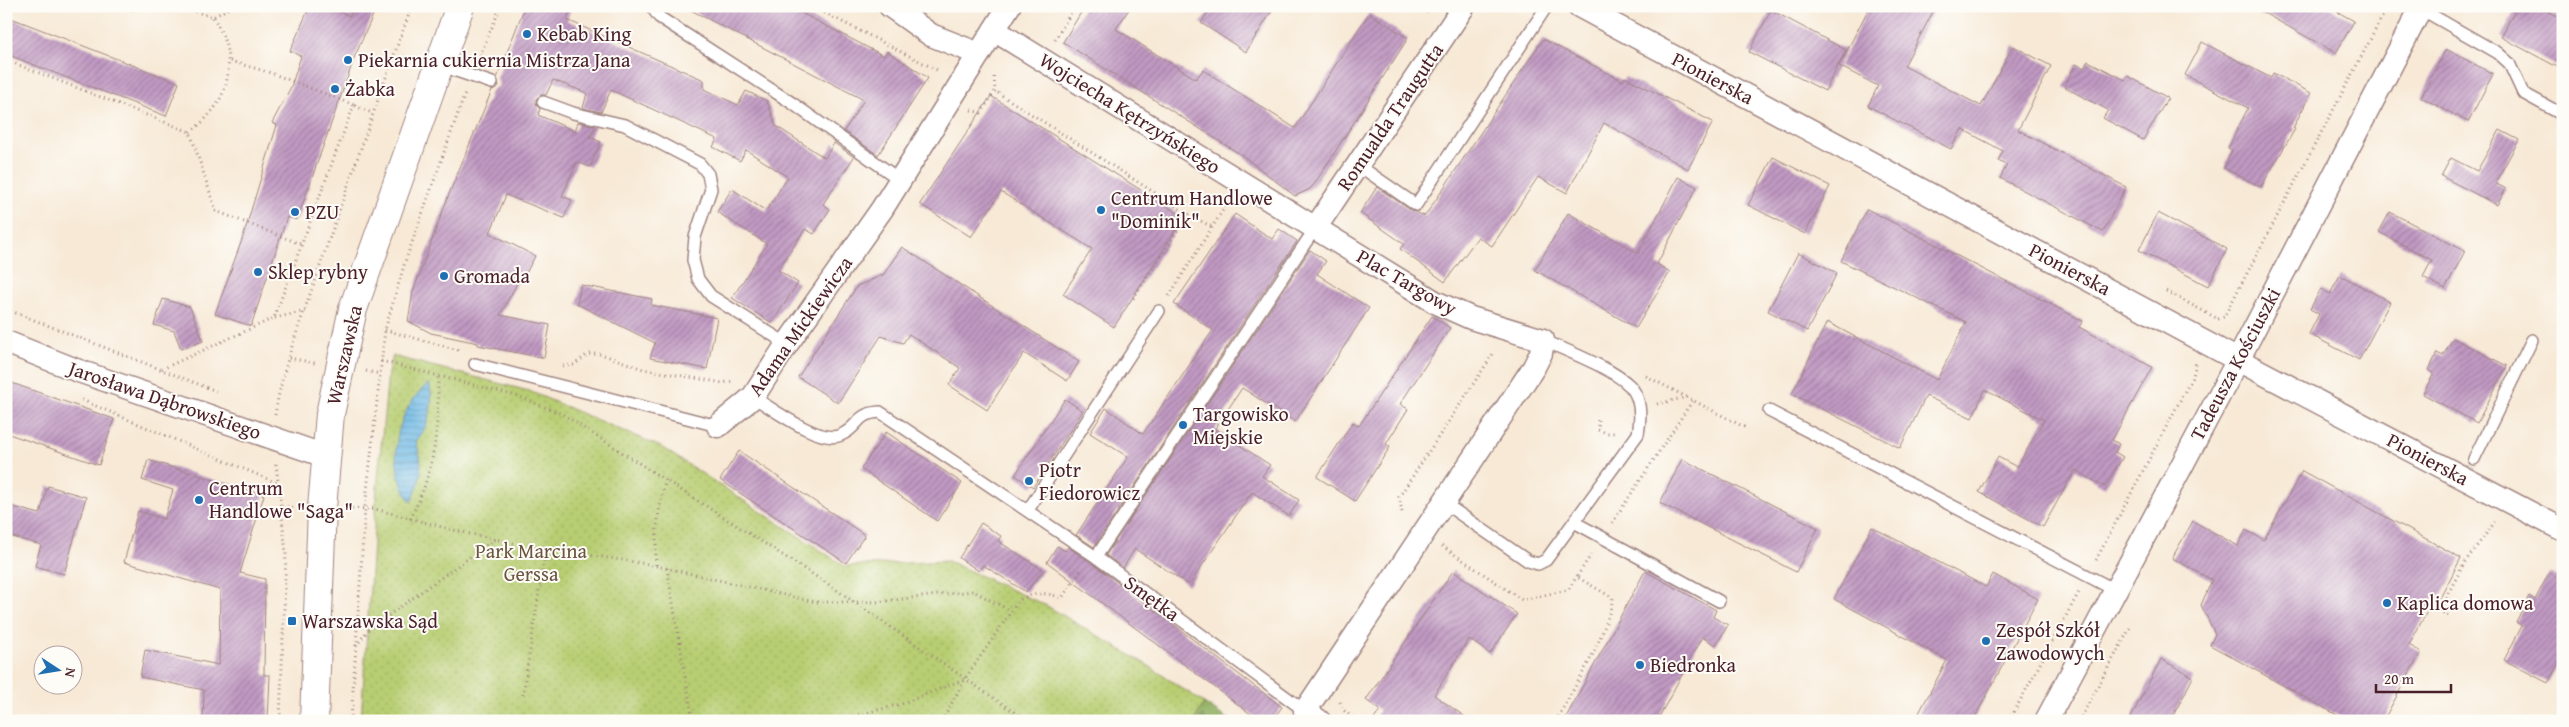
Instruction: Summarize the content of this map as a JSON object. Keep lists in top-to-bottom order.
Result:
{
  "streets": {
    "street": [
      "Pionierska",
      "Wojciecha Kętrzyńskiego",
      "Romualda Traugutta",
      "Plac Targowy",
      "Adama Mickiewicza",
      "Warszawska",
      "Tadeusza Kościuszki",
      "Jarosława Dąbrowskiego"
    ],
    "lane": ["Smętka"]
  },
  "crossings": [
    ["Pionierska", "Tadeusza Kościuszki"],
    ["Wojciecha Kętrzyńskiego", "Romualda Traugutta"],
    ["Wojciecha Kętrzyńskiego", "Plac Targowy"],
    ["Wojciecha Kętrzyńskiego", "Adama Mickiewicza"],
    ["Romualda Traugutta", "Plac Targowy"],
    ["Adama Mickiewicza", "Smętka"],
    ["Warszawska", "Jarosława Dąbrowskiego"]
  ],
  "parks": ["Park Marcina Gerssa"],
  "places": {
    "other": [
      "Kebab King",
      "Piekarnia cukiernia Mistrza Jana",
      "Żabka",
      "Centrum Handlowe \"Dominik\"",
      "PZU",
      "Sklep rybny",
      "Gromada",
      "Targowisko Miejskie",
      "Piotr Fiedorowicz",
      "Centrum Handlowe \"Saga\"",
      "Kaplica domowa",
      "Zespół Szkół Zawodowych",
      "Biedronka"
    ],
    "transit": ["Warszawska Sąd"]
  },
  "scale_bar": "20 m",
  "north": "right"
}
